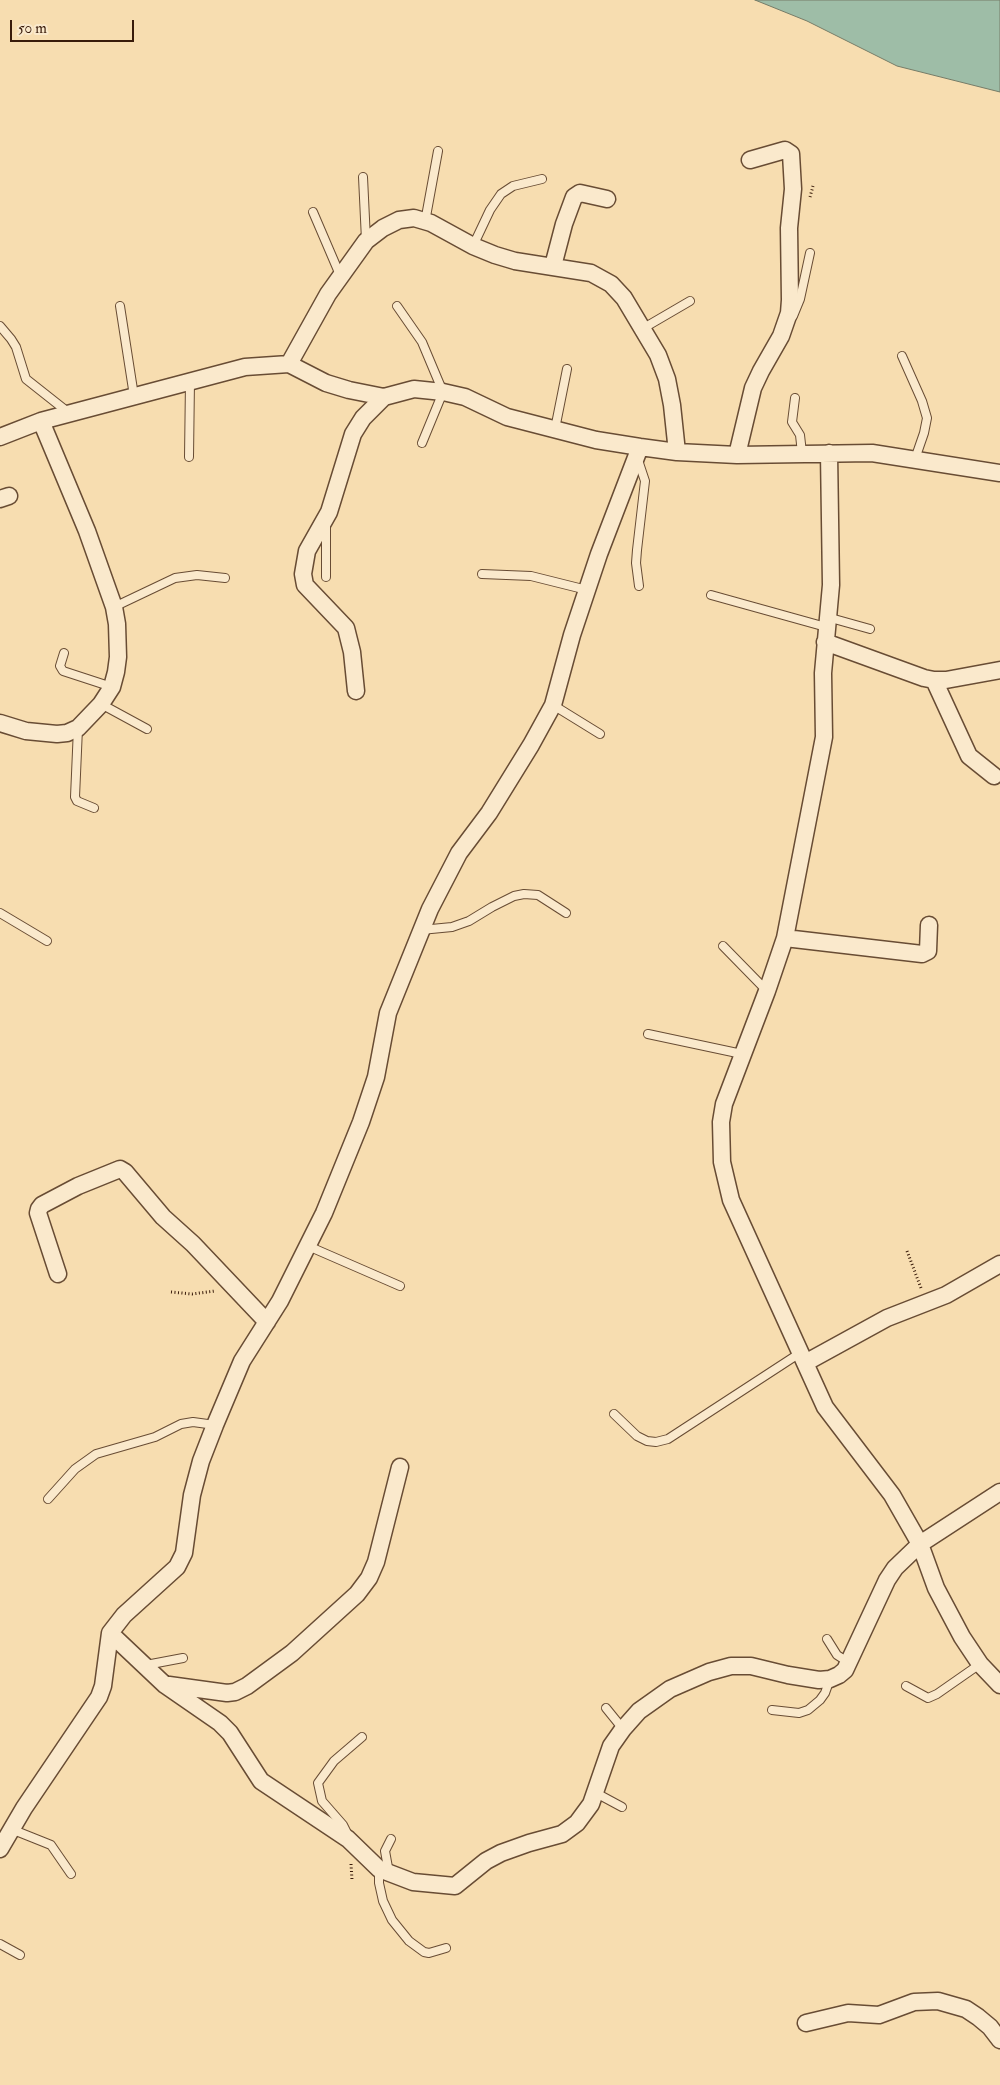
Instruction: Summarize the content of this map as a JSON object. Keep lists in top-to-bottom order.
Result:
{
  "scale_bar": "50 m"
}
